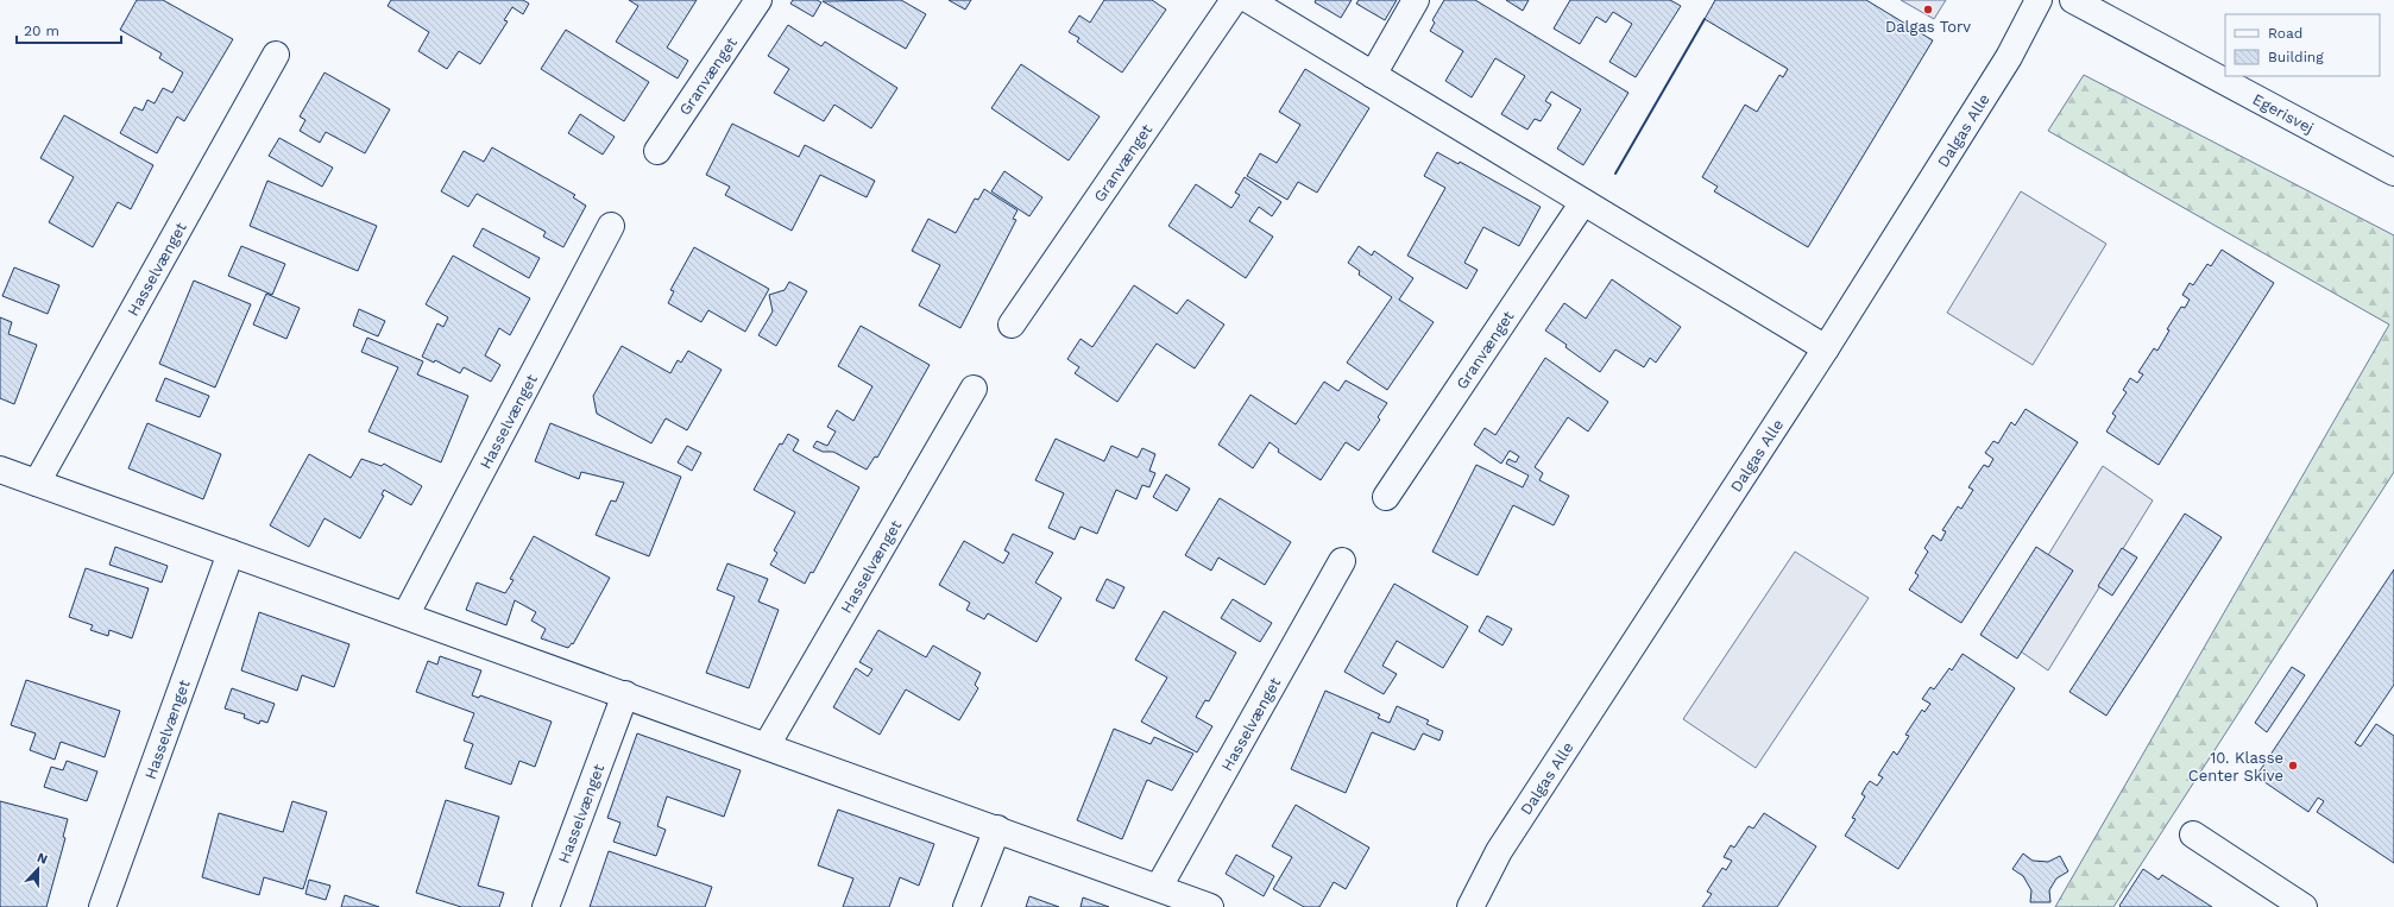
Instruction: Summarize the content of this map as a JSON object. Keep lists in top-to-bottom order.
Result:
{
  "streets": {
    "street": [
      "Granvænget",
      "Egerisvej",
      "Dalgas Alle",
      "Hasselvænget"
    ]
  },
  "places": ["Dalgas Torv", "10. Klasse Center Skive"],
  "legend": ["Road", "Building"],
  "scale_bar": "20 m",
  "north": "top"
}
